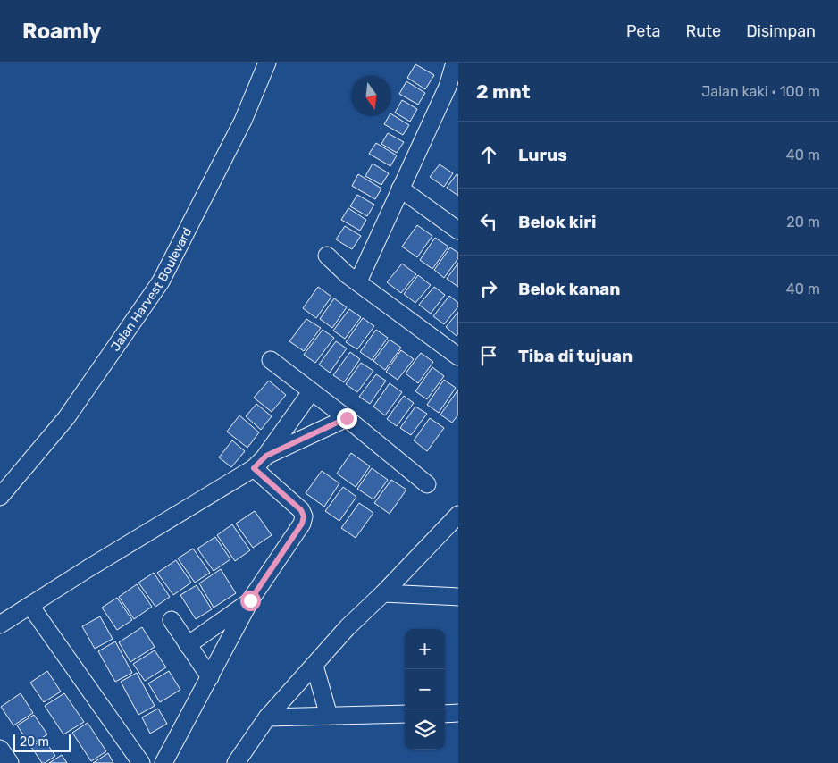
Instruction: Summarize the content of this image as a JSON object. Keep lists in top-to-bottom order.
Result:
{
  "streets": {
    "street": ["Jalan Harvest Boulevard"]
  },
  "scale_bar": "20 m",
  "north": "bottom",
  "page": {
    "header": "Roamly",
    "nav": ["Peta", "Rute", "Disimpan"],
    "heading": ["2 mnt", "Jalan kaki · 100 m"],
    "list": [
      ["Lurus", "40 m"],
      ["Belok kiri", "20 m"],
      ["Belok kanan", "40 m"],
      "Tiba di tujuan"
    ],
    "map_buttons": ["+", "−"],
    "scale": "20 m"
  }
}
